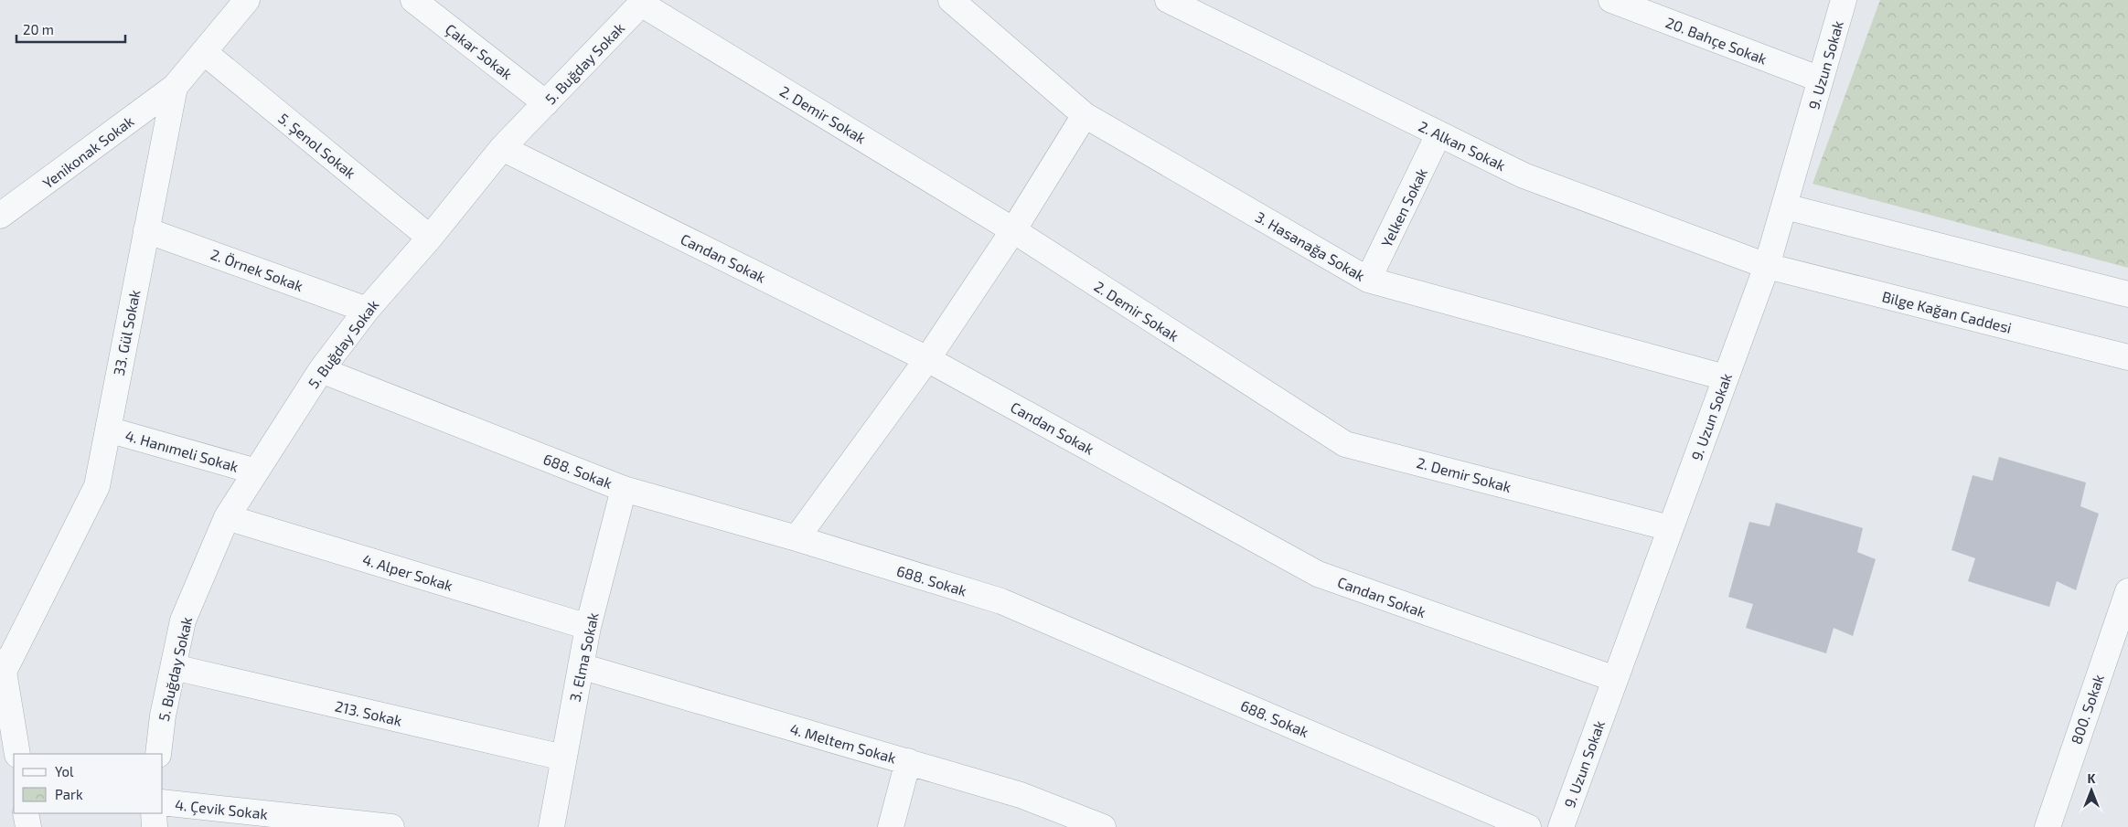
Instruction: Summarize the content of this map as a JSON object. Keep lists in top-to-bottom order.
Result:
{
  "streets": {
    "street": [
      "20. Bahçe Sokak",
      "Çakar Sokak",
      "5. Buğday Sokak",
      "9. Uzun Sokak",
      "2. Demir Sokak",
      "5. Şenol Sokak",
      "2. Alkan Sokak",
      "Yenikonak Sokak",
      "Yelken Sokak",
      "3. Hasanağa Sokak",
      "Candan Sokak",
      "2. Örnek Sokak",
      "Bilge Kağan Caddesi",
      "33. Gül Sokak",
      "4. Hanımeli Sokak",
      "688. Sokak",
      "4. Alper Sokak",
      "3. Elma Sokak",
      "800. Sokak",
      "213. Sokak",
      "4. Meltem Sokak",
      "4. Çevik Sokak"
    ]
  },
  "crossings": [
    ["20. Bahçe Sokak", "9. Uzun Sokak"],
    ["Çakar Sokak", "5. Buğday Sokak"],
    ["5. Buğday Sokak", "2. Demir Sokak"],
    ["5. Buğday Sokak", "5. Şenol Sokak"],
    ["5. Buğday Sokak", "Candan Sokak"],
    ["5. Buğday Sokak", "2. Örnek Sokak"],
    ["5. Buğday Sokak", "4. Hanımeli Sokak"],
    ["5. Buğday Sokak", "688. Sokak"],
    ["5. Buğday Sokak", "4. Alper Sokak"],
    ["5. Buğday Sokak", "213. Sokak"],
    ["9. Uzun Sokak", "2. Demir Sokak"],
    ["9. Uzun Sokak", "2. Alkan Sokak"],
    ["9. Uzun Sokak", "3. Hasanağa Sokak"],
    ["9. Uzun Sokak", "Candan Sokak"],
    ["9. Uzun Sokak", "Bilge Kağan Caddesi"],
    ["5. Şenol Sokak", "33. Gül Sokak"],
    ["2. Alkan Sokak", "Yelken Sokak"],
    ["2. Alkan Sokak", "Bilge Kağan Caddesi"],
    ["Yenikonak Sokak", "33. Gül Sokak"],
    ["Yelken Sokak", "3. Hasanağa Sokak"],
    ["2. Örnek Sokak", "33. Gül Sokak"],
    ["33. Gül Sokak", "4. Hanımeli Sokak"],
    ["688. Sokak", "3. Elma Sokak"],
    ["4. Alper Sokak", "3. Elma Sokak"],
    ["3. Elma Sokak", "213. Sokak"],
    ["3. Elma Sokak", "4. Meltem Sokak"]
  ],
  "legend": ["Yol", "Park"],
  "scale_bar": "20 m",
  "north": "top"
}
